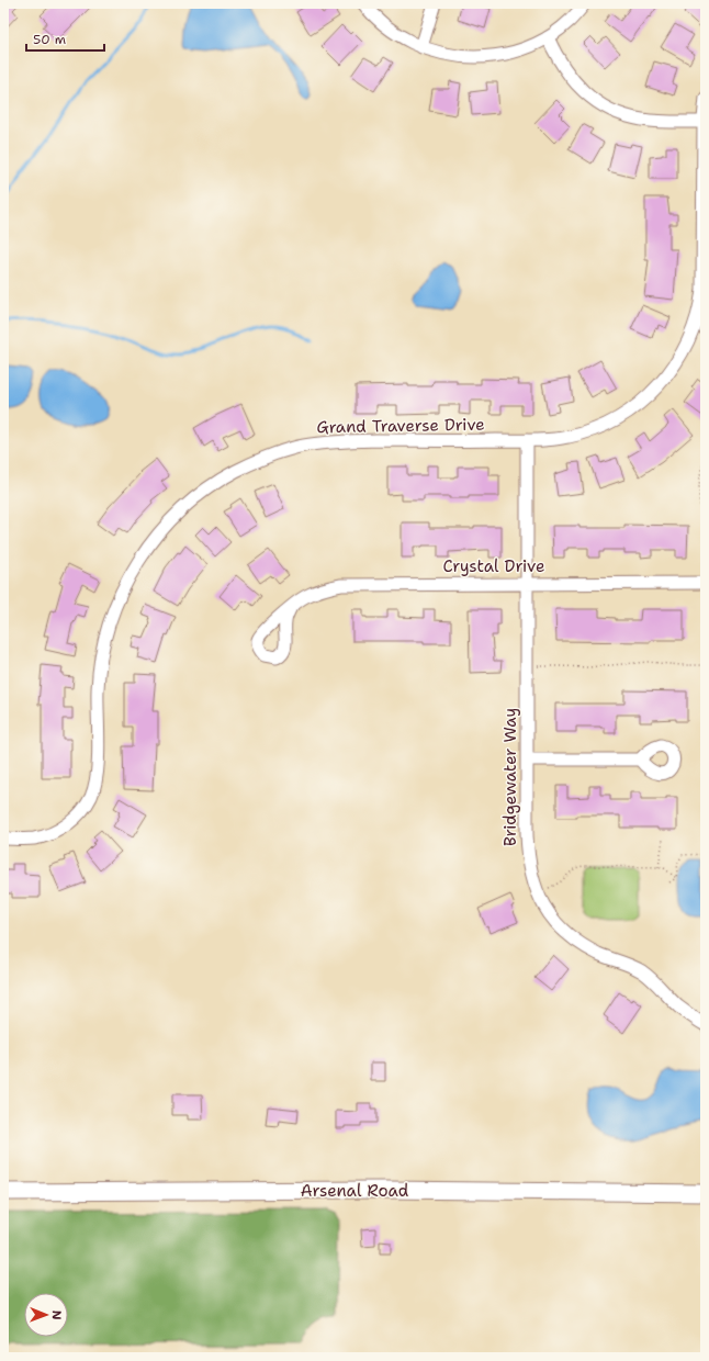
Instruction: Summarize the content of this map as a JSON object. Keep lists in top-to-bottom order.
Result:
{
  "streets": {
    "street": [
      "Grand Traverse Drive",
      "Crystal Drive",
      "Bridgewater Way",
      "Arsenal Road"
    ]
  },
  "crossings": [
    ["Grand Traverse Drive", "Bridgewater Way"],
    ["Crystal Drive", "Bridgewater Way"]
  ],
  "scale_bar": "50 m",
  "north": "right"
}
